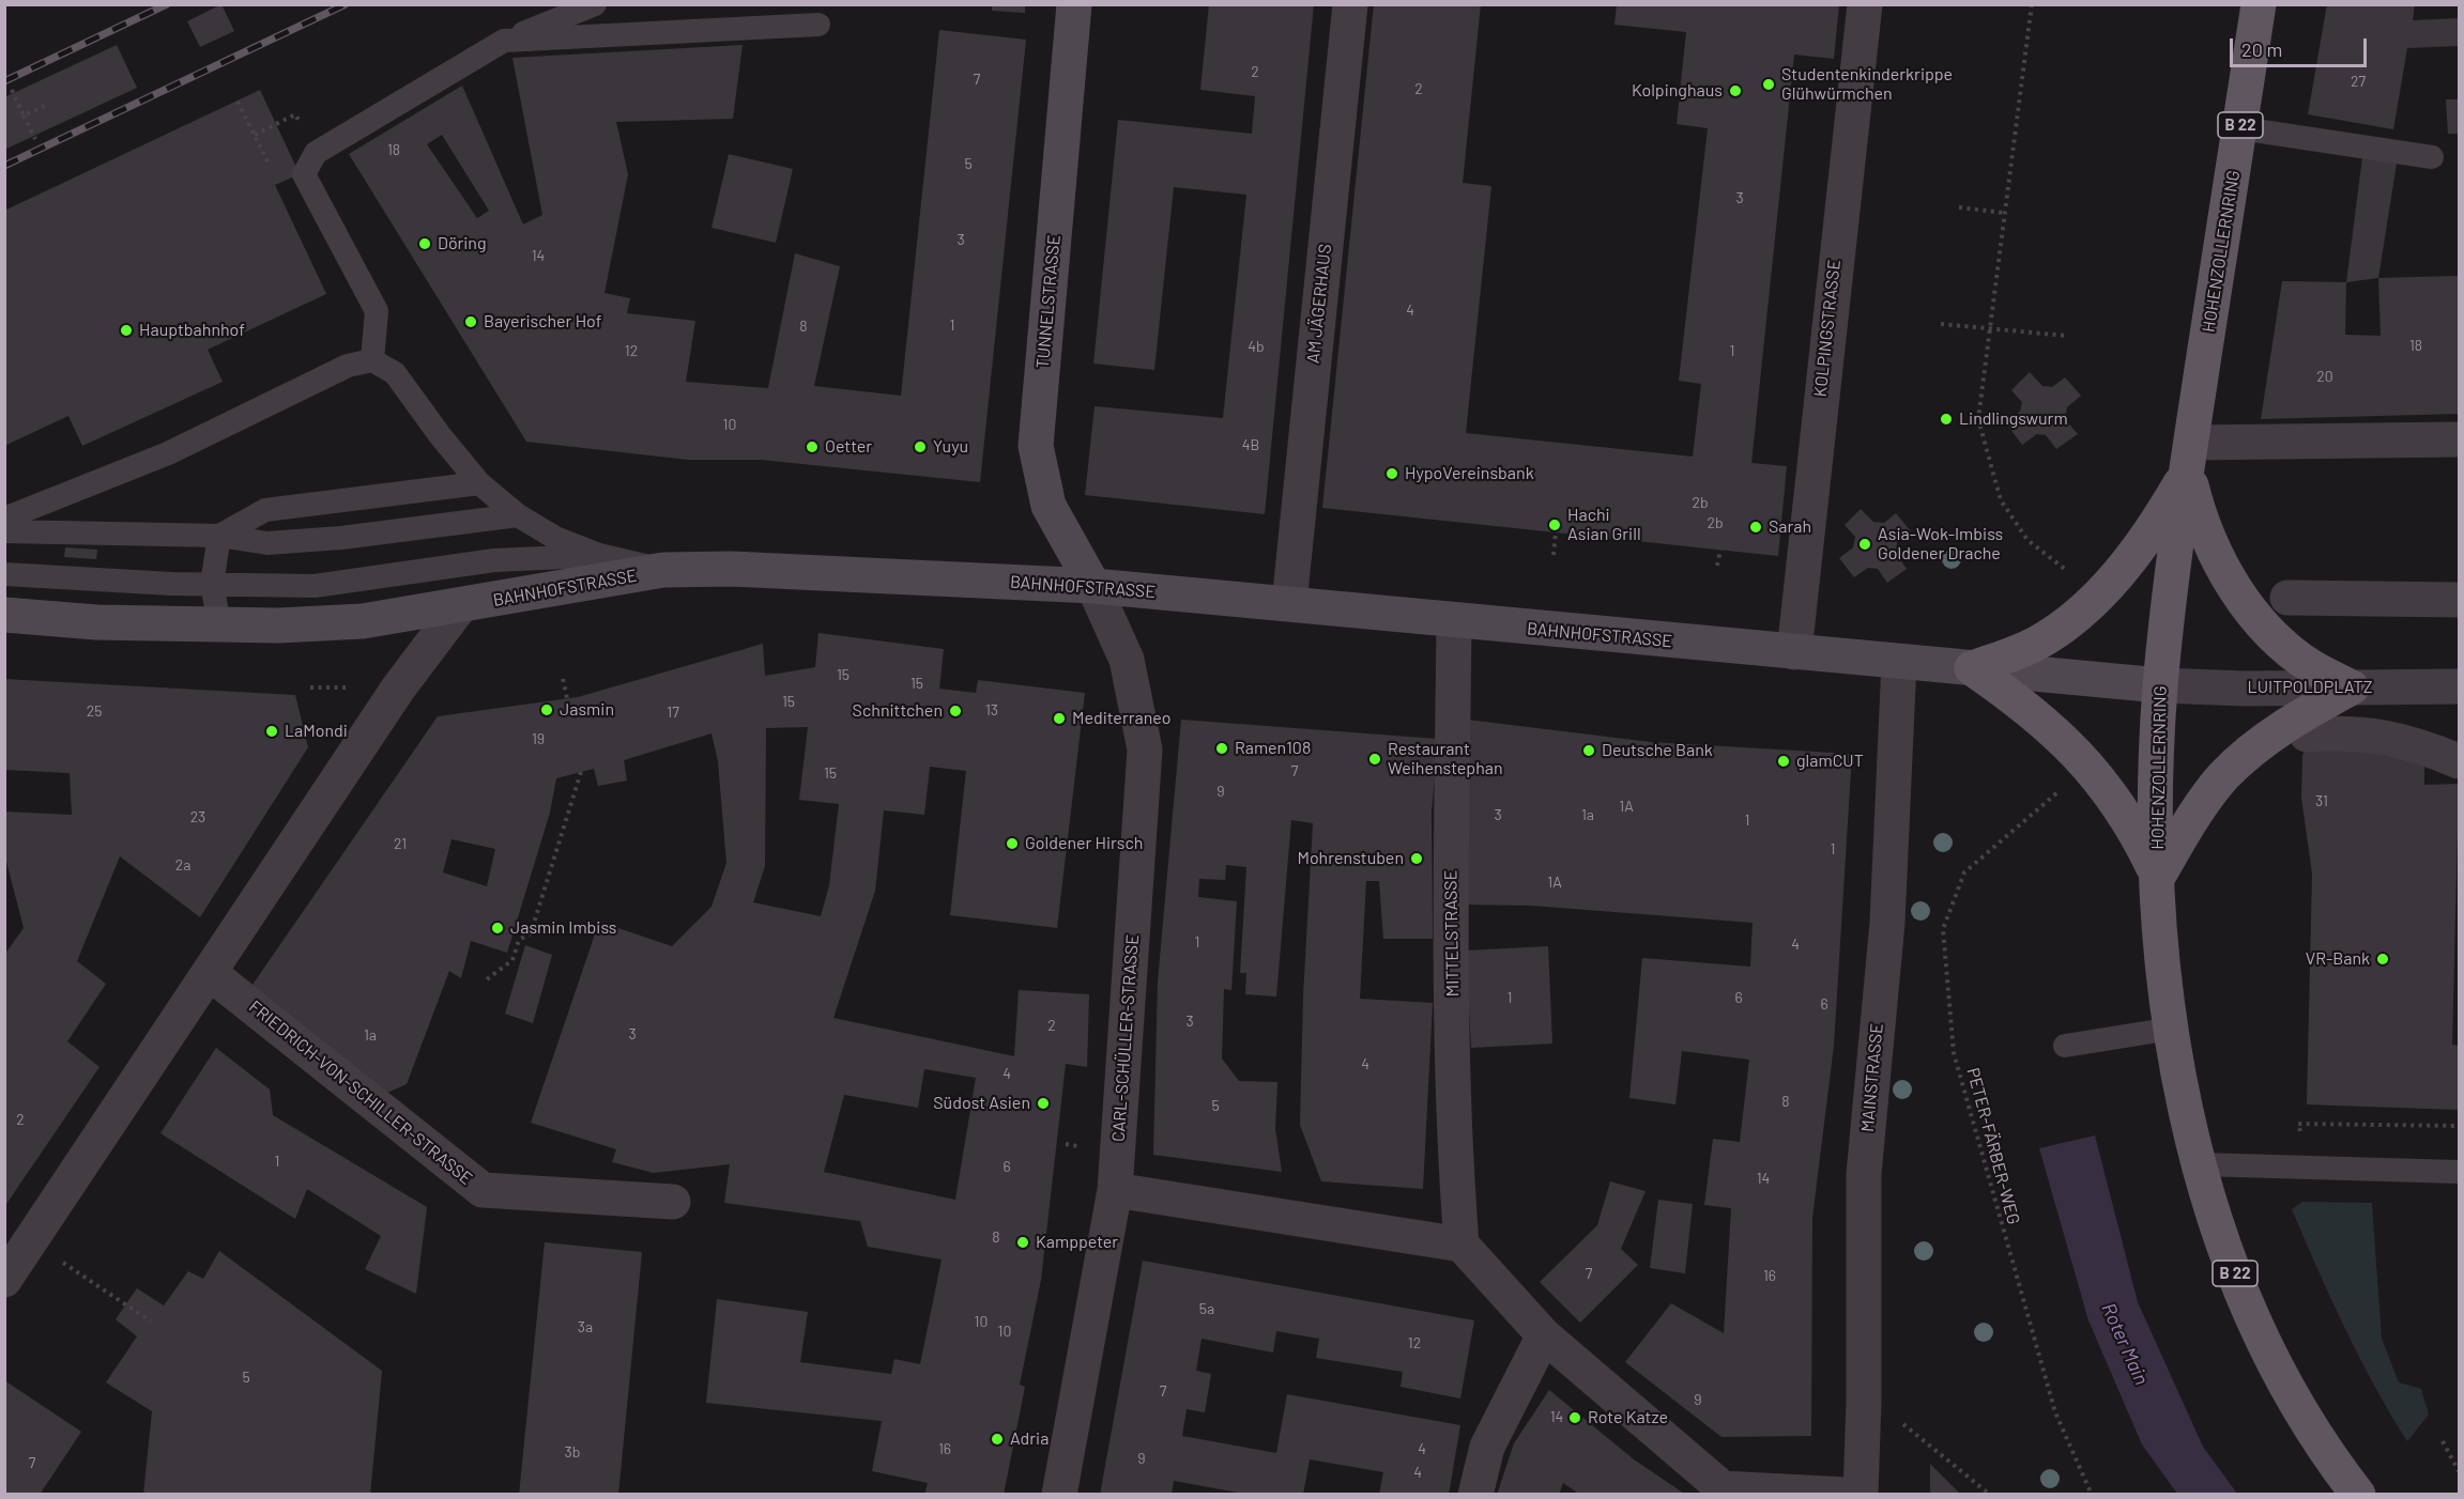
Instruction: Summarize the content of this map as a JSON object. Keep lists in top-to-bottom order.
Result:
{
  "streets": {
    "main road": ["B 22", "HOHENZOLLERNRING"],
    "street": [
      "TUNNELSTRASSE",
      "AM JÄGERHAUS",
      "KOLPINGSTRASSE",
      "BAHNHOFSTRASSE",
      "LUITPOLDPLATZ",
      "MITTELSTRASSE",
      "CARL-SCHÜLLER-STRASSE",
      "MAINSTRASSE",
      "FRIEDRICH-VON-SCHILLER-STRASSE"
    ],
    "path": ["PETER-FÄRBER-WEG"]
  },
  "crossings": [
    ["HOHENZOLLERNRING", "BAHNHOFSTRASSE"],
    ["HOHENZOLLERNRING", "LUITPOLDPLATZ"],
    ["TUNNELSTRASSE", "BAHNHOFSTRASSE"],
    ["TUNNELSTRASSE", "CARL-SCHÜLLER-STRASSE"],
    ["AM JÄGERHAUS", "BAHNHOFSTRASSE"],
    ["KOLPINGSTRASSE", "BAHNHOFSTRASSE"],
    ["BAHNHOFSTRASSE", "LUITPOLDPLATZ"],
    ["BAHNHOFSTRASSE", "MITTELSTRASSE"],
    ["BAHNHOFSTRASSE", "CARL-SCHÜLLER-STRASSE"],
    ["BAHNHOFSTRASSE", "MAINSTRASSE"]
  ],
  "water": ["Roter Main"],
  "places": [
    "Studentenkinderkrippe Glühwürmchen",
    "Kolpinghaus",
    "Döring",
    "Bayerischer Hof",
    "Hauptbahnhof",
    "Lindlingswurm",
    "Oetter",
    "Yuyu",
    "HypoVereinsbank",
    "Hachi Asian Grill",
    "Sarah",
    "Asia-Wok-Imbiss Goldener Drache",
    "Jasmin",
    "Schnittchen",
    "Mediterraneo",
    "LaMondi",
    "Ramen108",
    "Deutsche Bank",
    "Restaurant Weihenstephan",
    "glamCUT",
    "Goldener Hirsch",
    "Mohrenstuben",
    "Jasmin Imbiss",
    "VR-Bank",
    "Südost Asien",
    "Kamppeter",
    "Rote Katze",
    "Adria"
  ],
  "house_numbers": [
    "2",
    "7",
    "27",
    "2",
    "18",
    "5",
    "3",
    "3",
    "14",
    "4",
    "1",
    "8",
    "18",
    "4b",
    "12",
    "1",
    "20",
    "10",
    "4B",
    "2b",
    "2b",
    "15",
    "15",
    "15",
    "13",
    "25",
    "17",
    "19",
    "7",
    "15",
    "9",
    "31",
    "1A",
    "3",
    "1a",
    "23",
    "1",
    "21",
    "1",
    "2a",
    "1A",
    "1",
    "4",
    "1",
    "6",
    "6",
    "3",
    "2",
    "3",
    "1a",
    "4",
    "4",
    "8",
    "5",
    "2",
    "1",
    "6",
    "14",
    "8",
    "7",
    "16",
    "5a",
    "10",
    "3a",
    "10",
    "12",
    "5",
    "7",
    "9",
    "14",
    "16",
    "4",
    "3b",
    "9",
    "7",
    "4"
  ],
  "scale_bar": "20 m"
}
